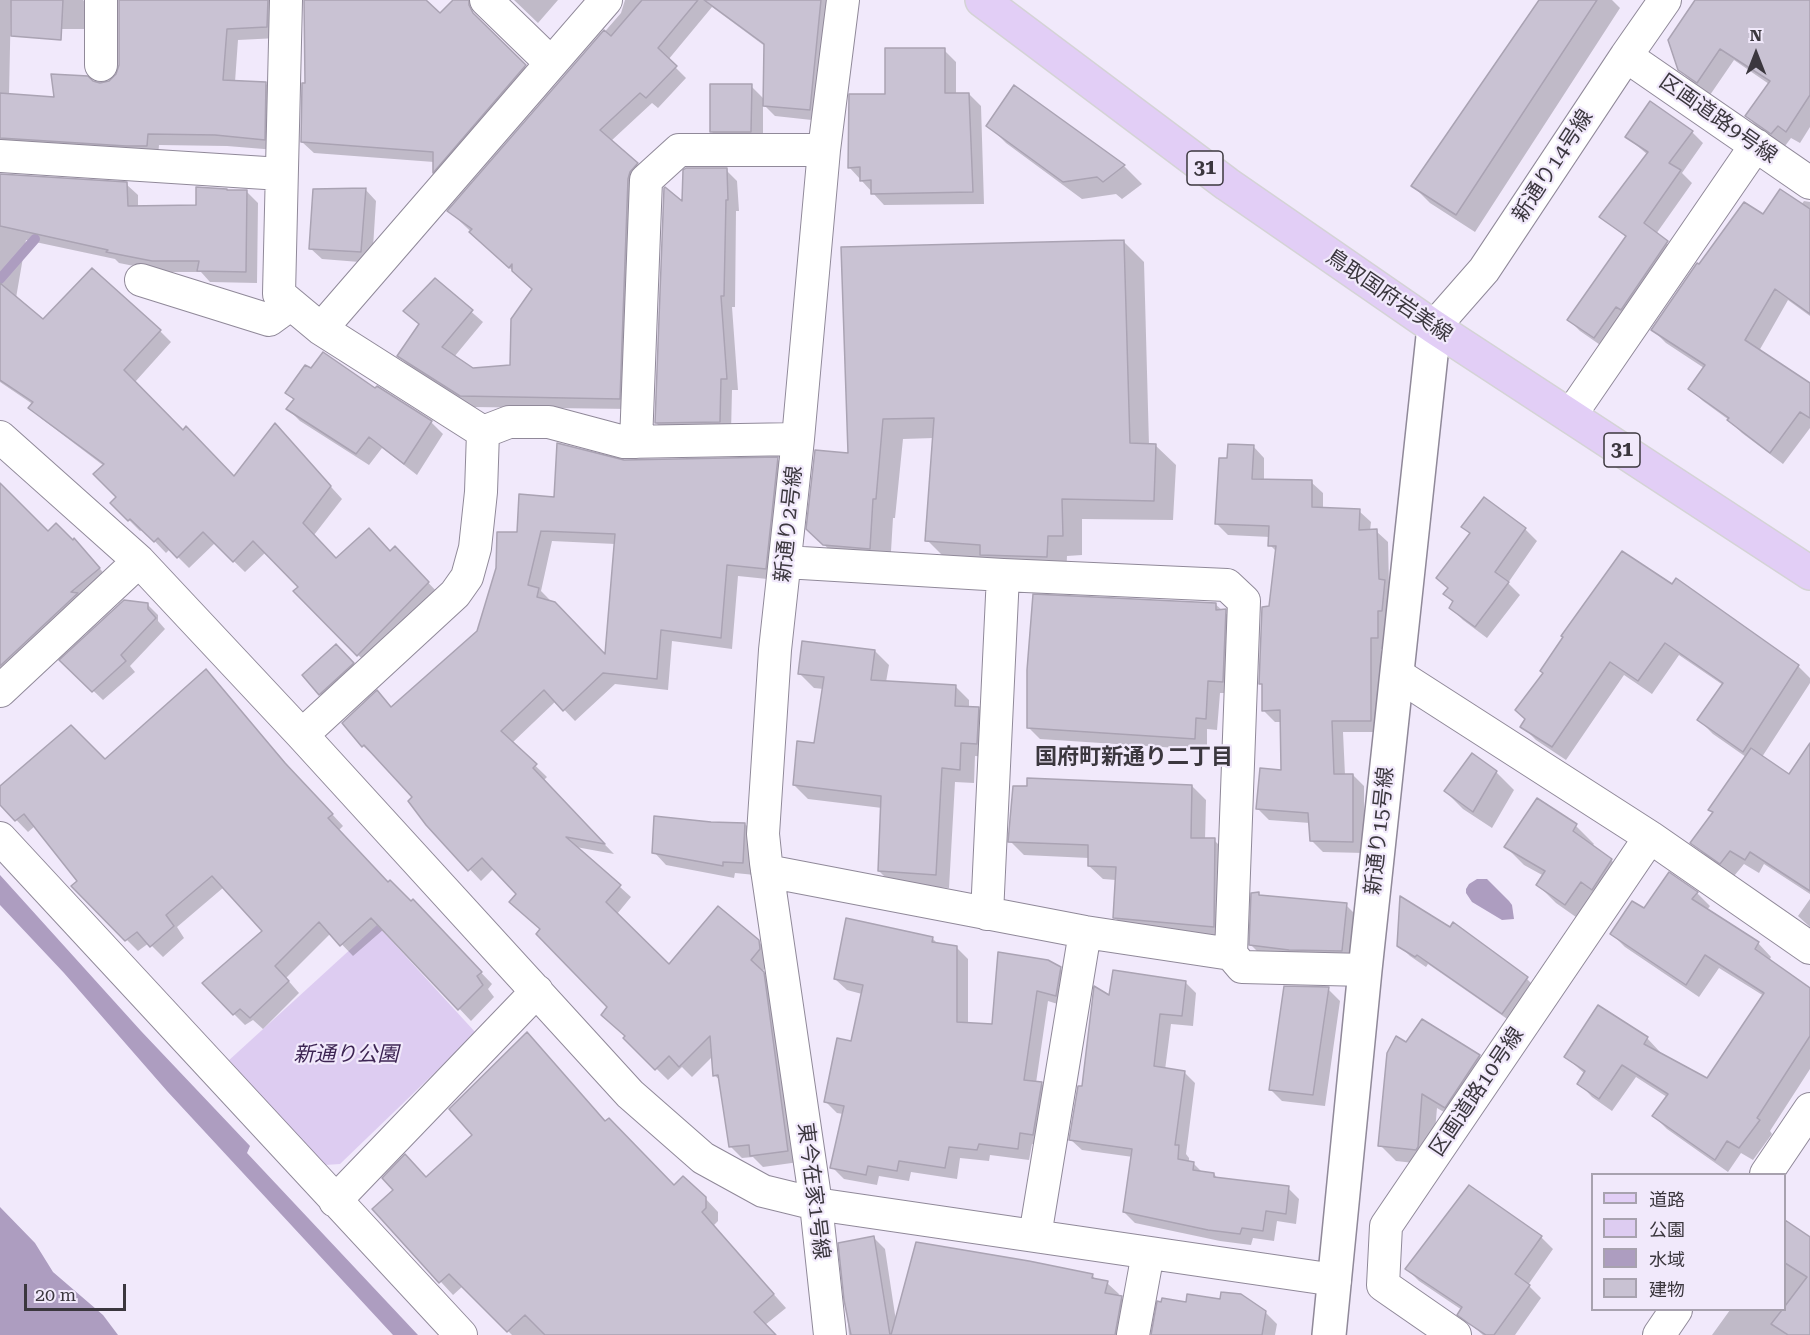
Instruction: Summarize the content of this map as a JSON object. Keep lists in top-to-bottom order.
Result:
{
  "streets": {
    "main road": ["31", "鳥取国府岩美線"],
    "street": [
      "区画道路9号線",
      "新通り14号線",
      "新通り2号線",
      "新通り15号線",
      "区画道路10号線",
      "東今在家1号線"
    ]
  },
  "crossings": [
    ["区画道路9号線", "新通り14号線"],
    ["新通り14号線", "鳥取国府岩美線"],
    ["新通り14号線", "新通り15号線"],
    ["鳥取国府岩美線", "新通り15号線"],
    ["新通り2号線", "東今在家1号線"]
  ],
  "districts": ["国府町新通り二丁目"],
  "parks": ["新通り公園"],
  "legend": [
    "道路",
    "公園",
    "水域",
    "建物"
  ],
  "scale_bar": "20 m",
  "north": "top"
}
